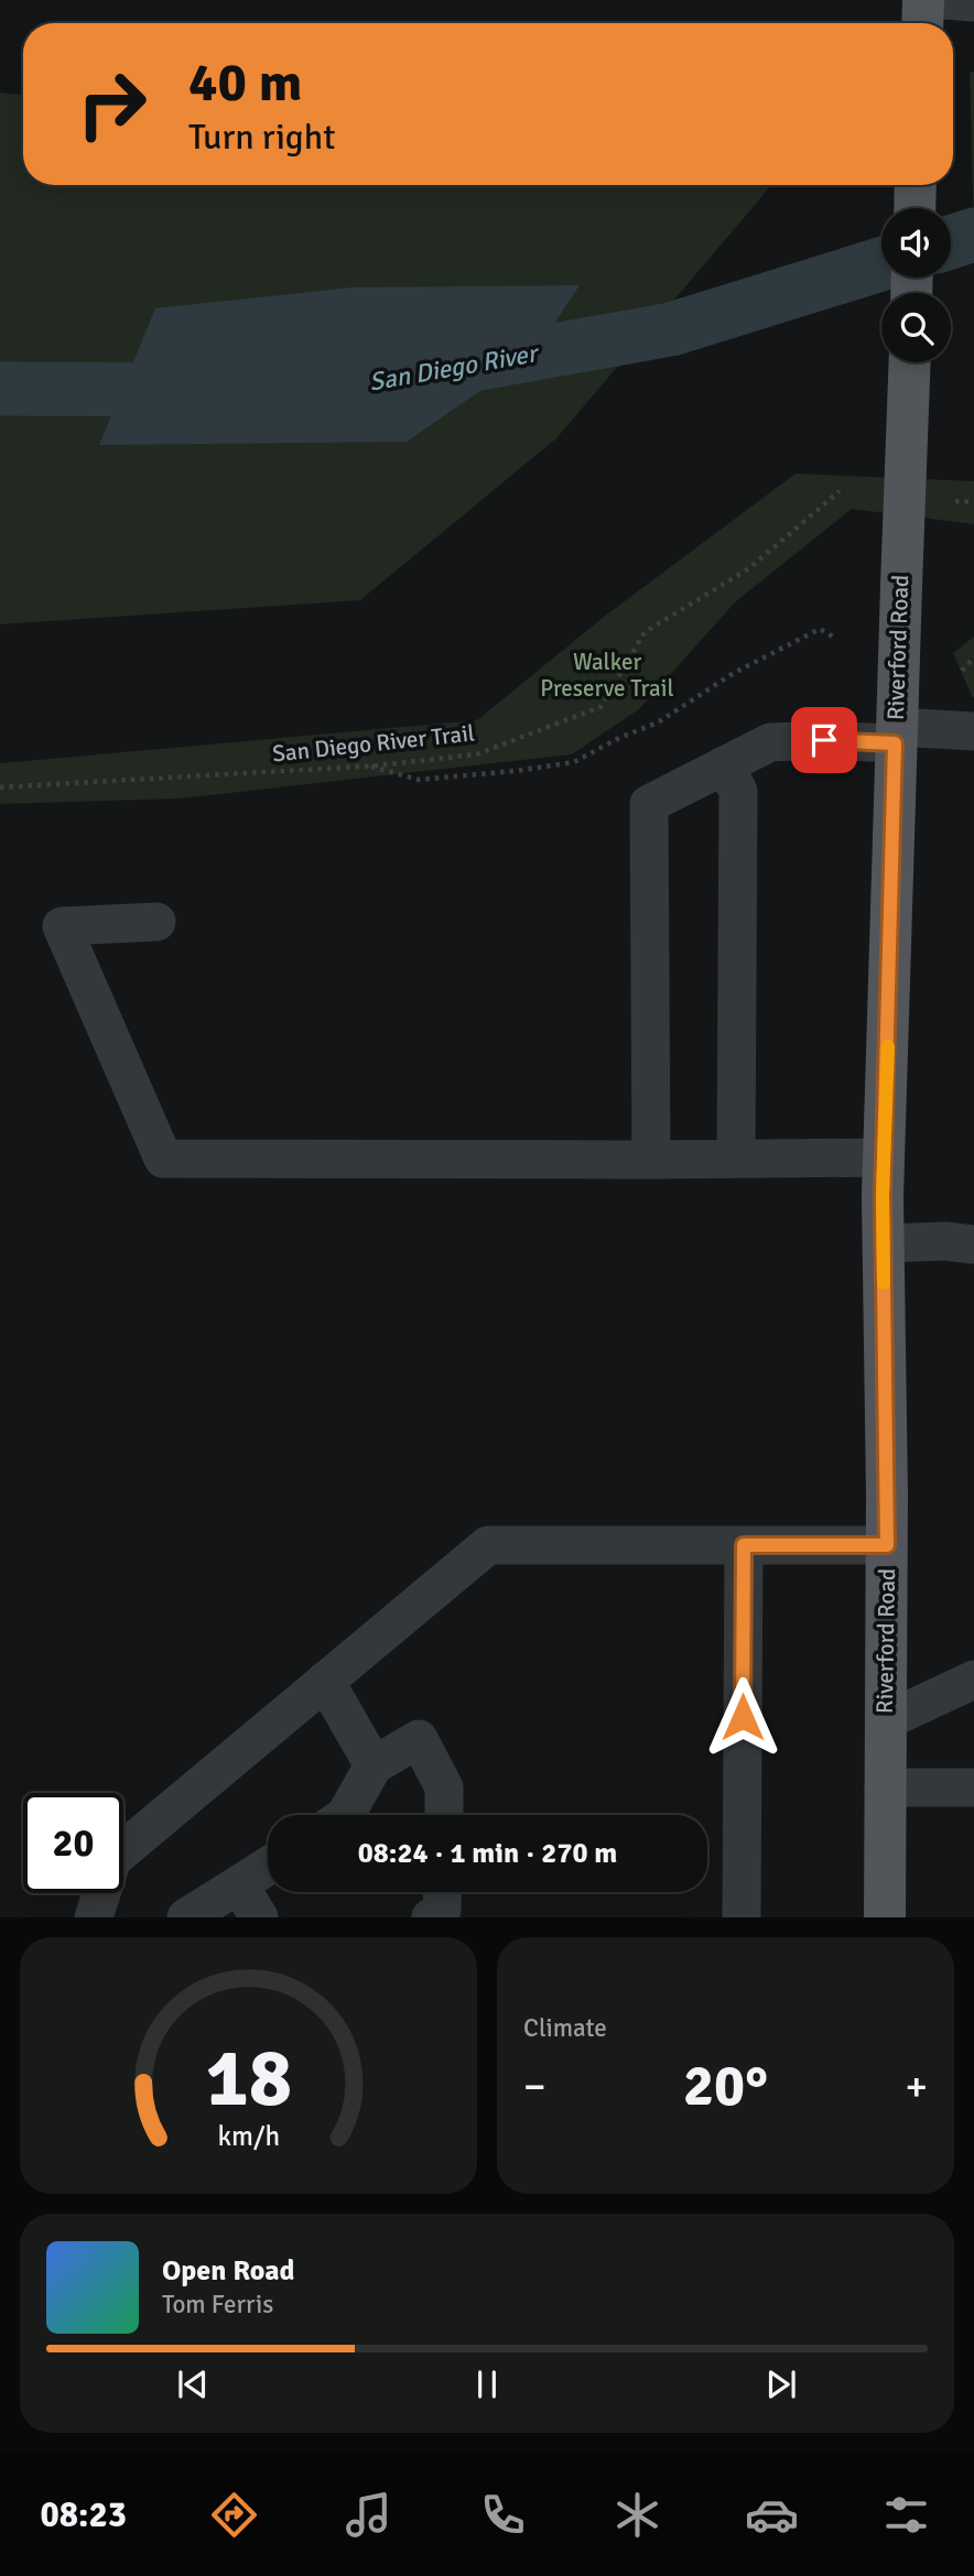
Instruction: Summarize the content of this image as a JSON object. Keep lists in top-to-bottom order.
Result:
{
  "streets": {
    "main road": ["Riverford Road"],
    "path": ["San Diego River Trail"]
  },
  "water": ["San Diego River"],
  "parks": ["Walker Preserve Trail"],
  "page": {
    "turn": ["40 m", "Turn right"],
    "limit": "20",
    "trip": "08:24 · 1 min · 270 m",
    "tile": "Climate",
    "heat": ["−", "20°", "+"],
    "song": ["Open Road", "Tom Ferris"],
    "tabs": "08:23",
    "gauge": ["18", "km/h"]
  }
}
